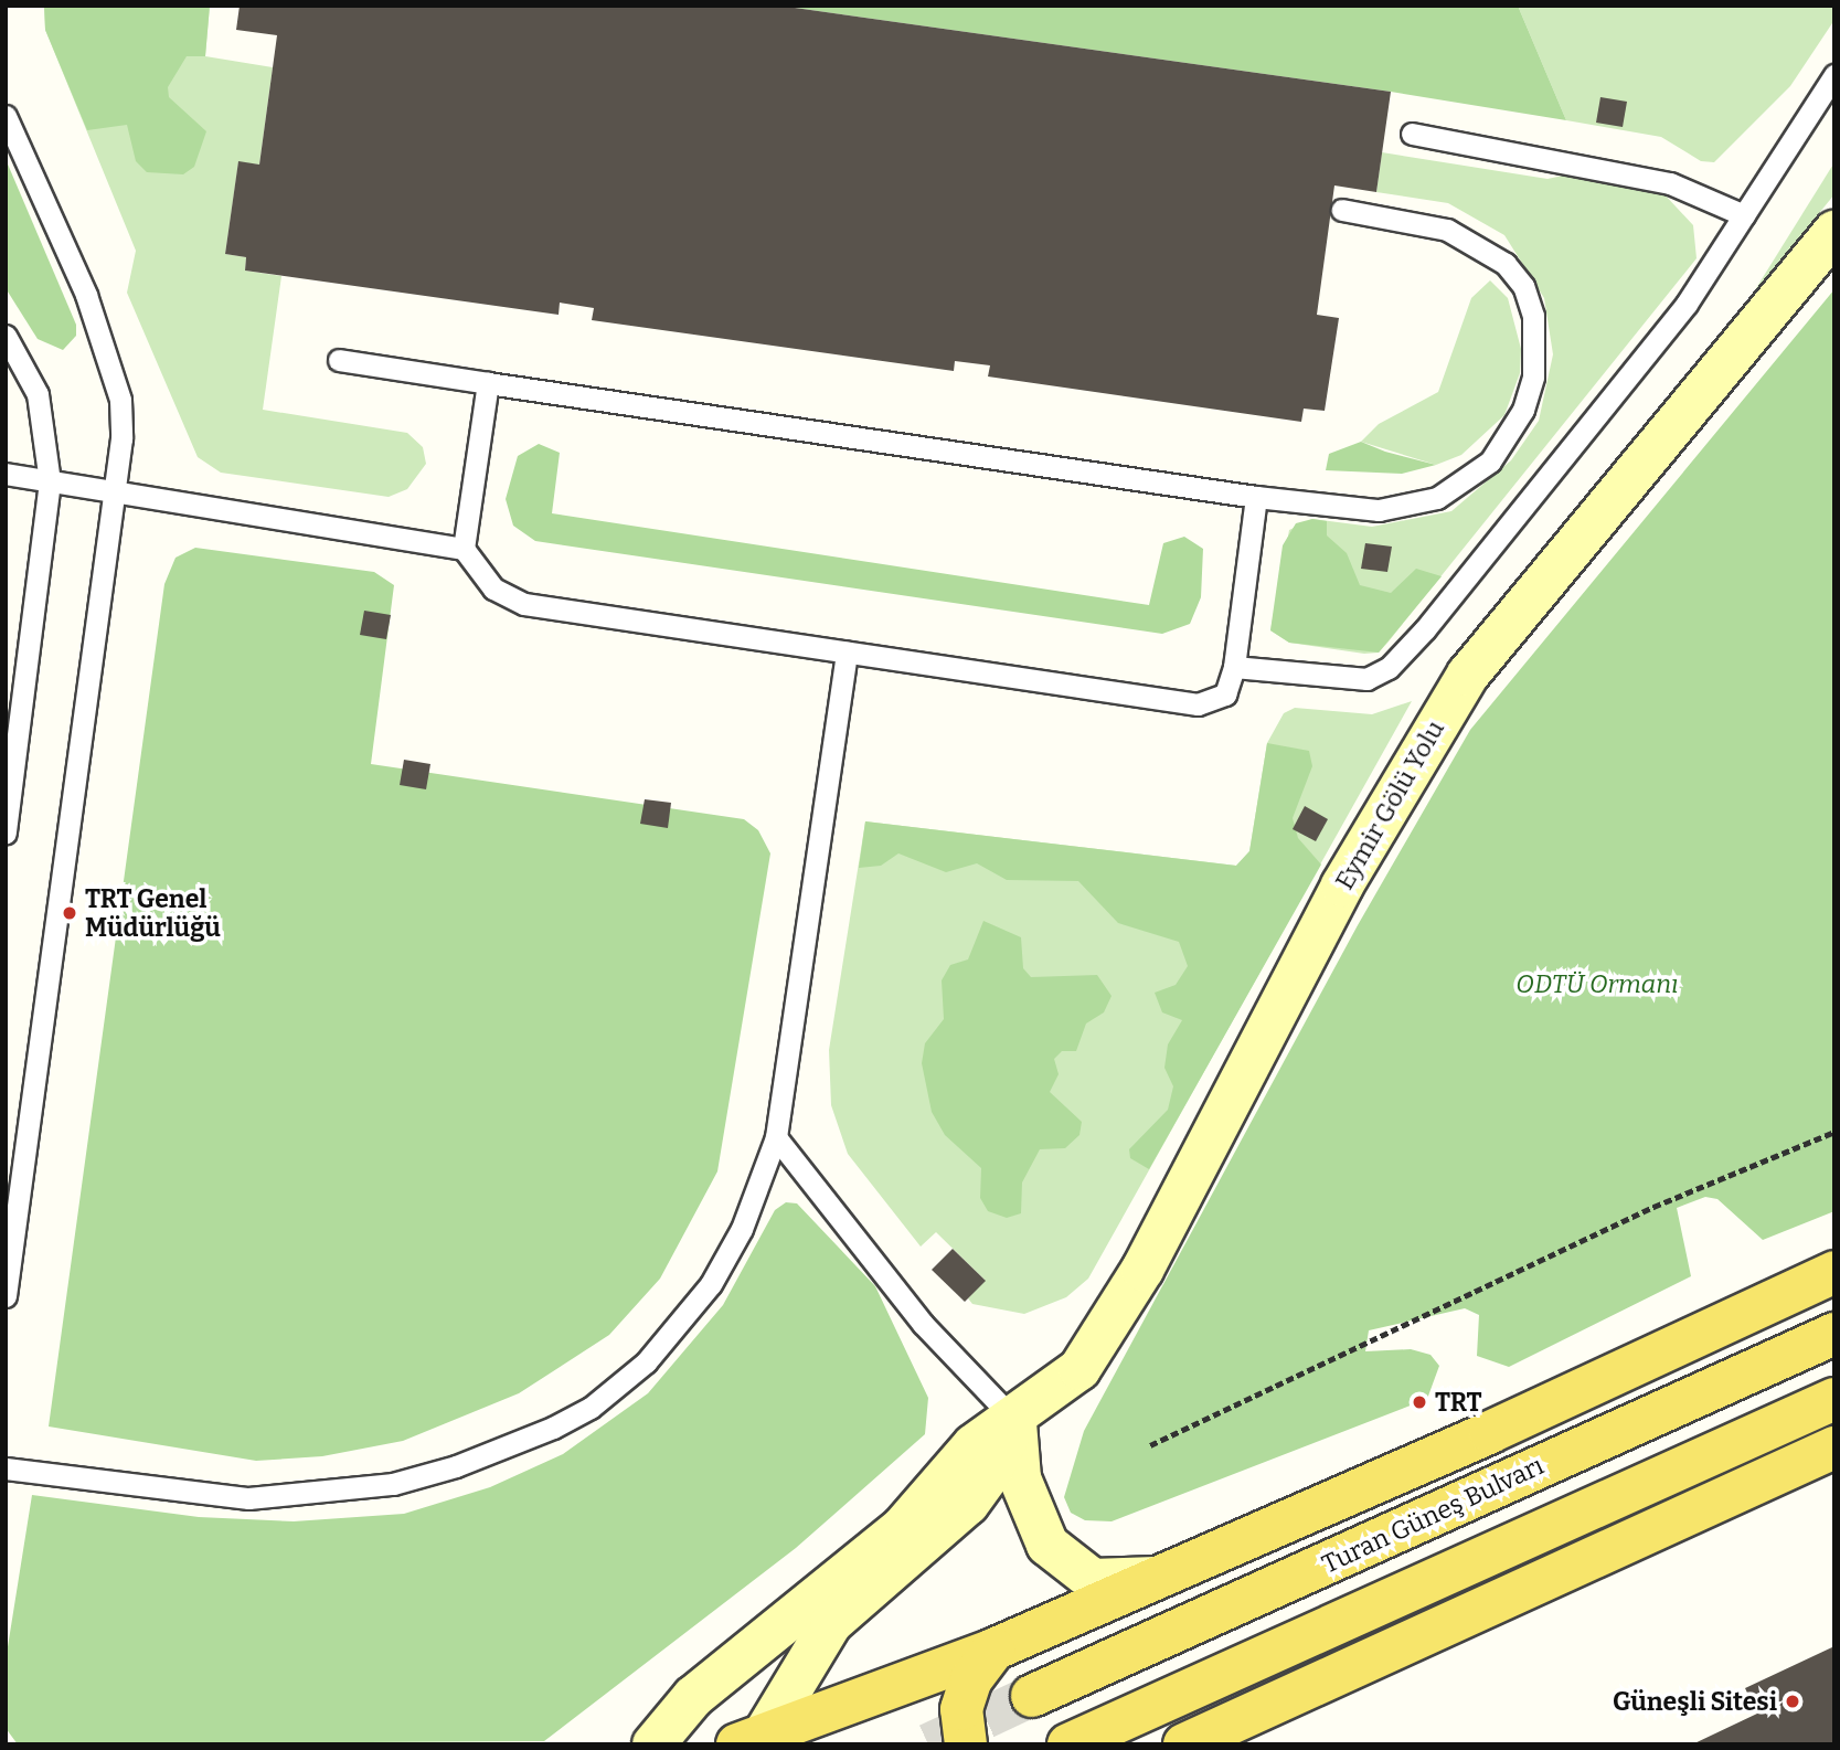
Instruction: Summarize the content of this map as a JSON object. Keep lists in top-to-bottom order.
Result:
{
  "streets": {
    "main road": ["Turan Güneş Bulvarı"],
    "street": ["Eymir Gölü Yolu"]
  },
  "parks": ["ODTÜ Ormanı"],
  "places": ["TRT Genel Müdürlüğü", "TRT", "Güneşli Sitesi"]
}
